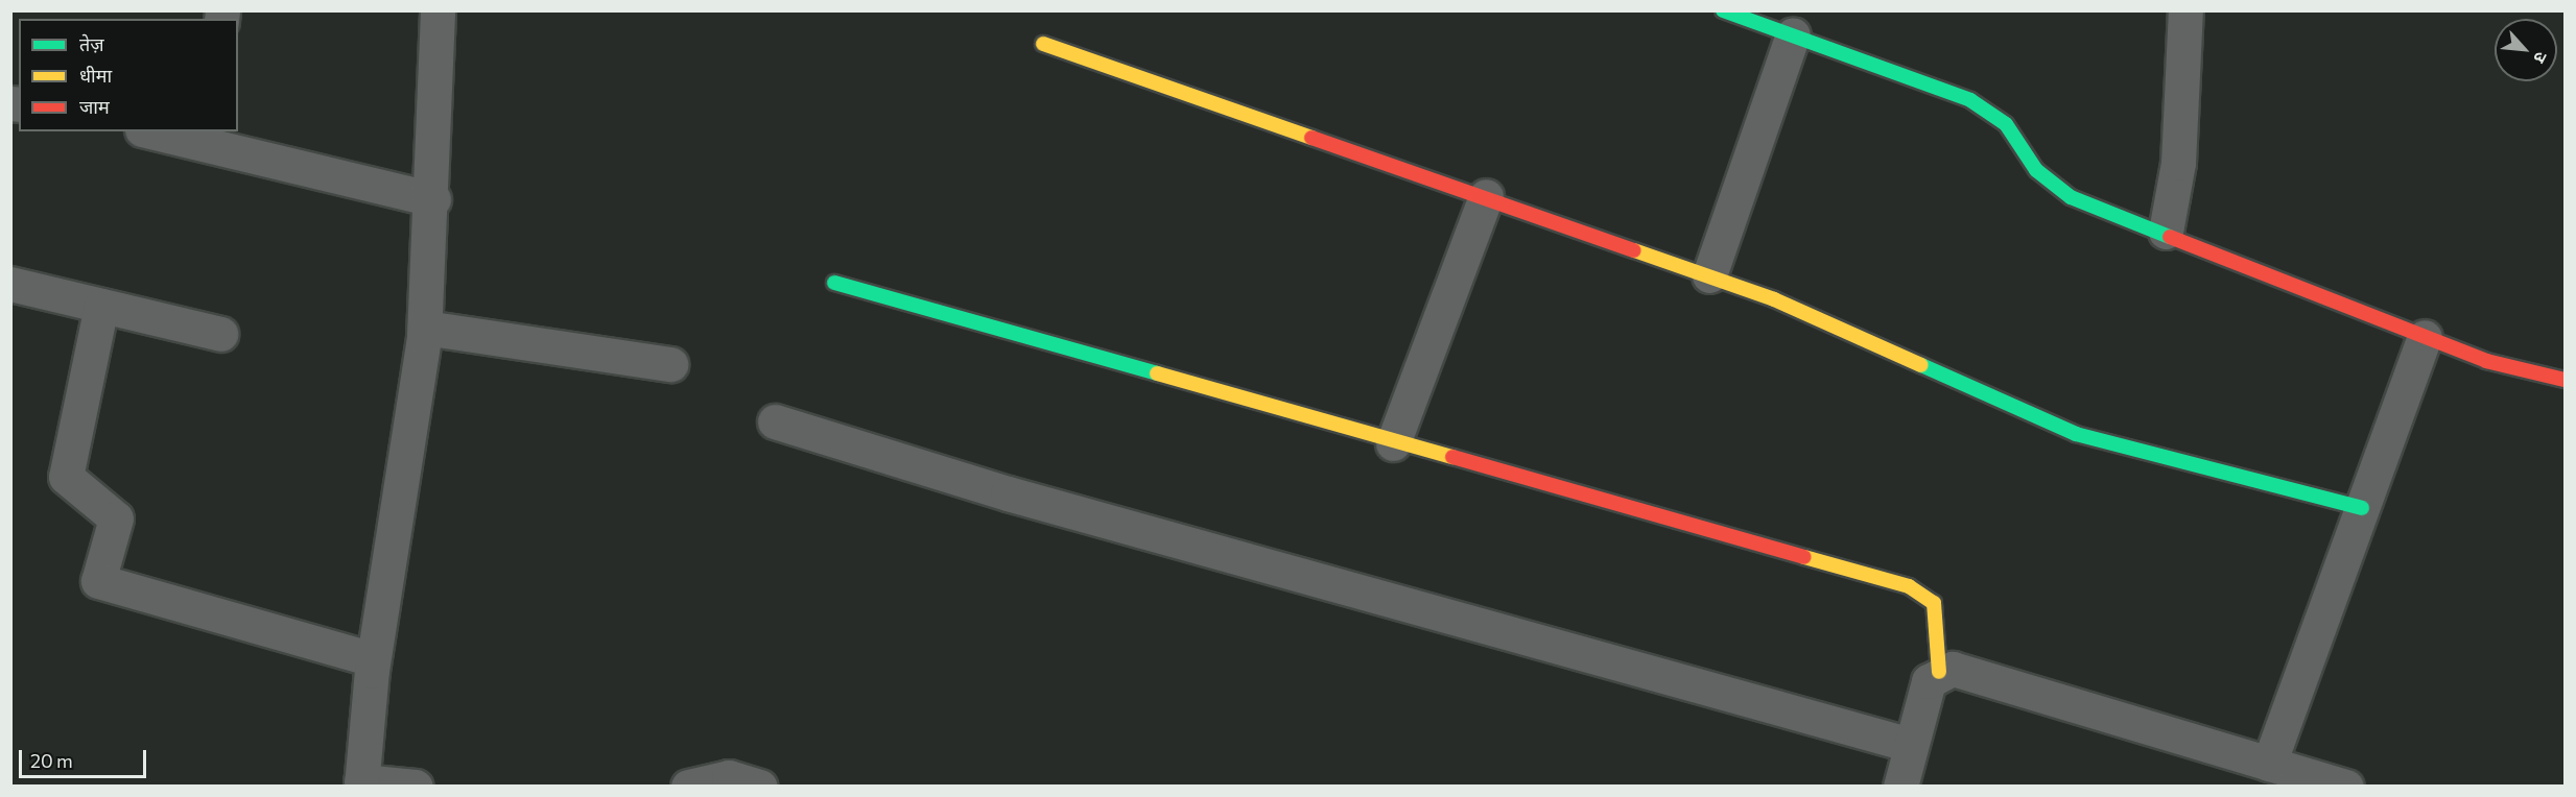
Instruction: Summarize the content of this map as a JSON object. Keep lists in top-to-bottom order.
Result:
{
  "legend": ["तेज़", "धीमा", "जाम"],
  "scale_bar": "20 m",
  "north": "bottom right"
}
